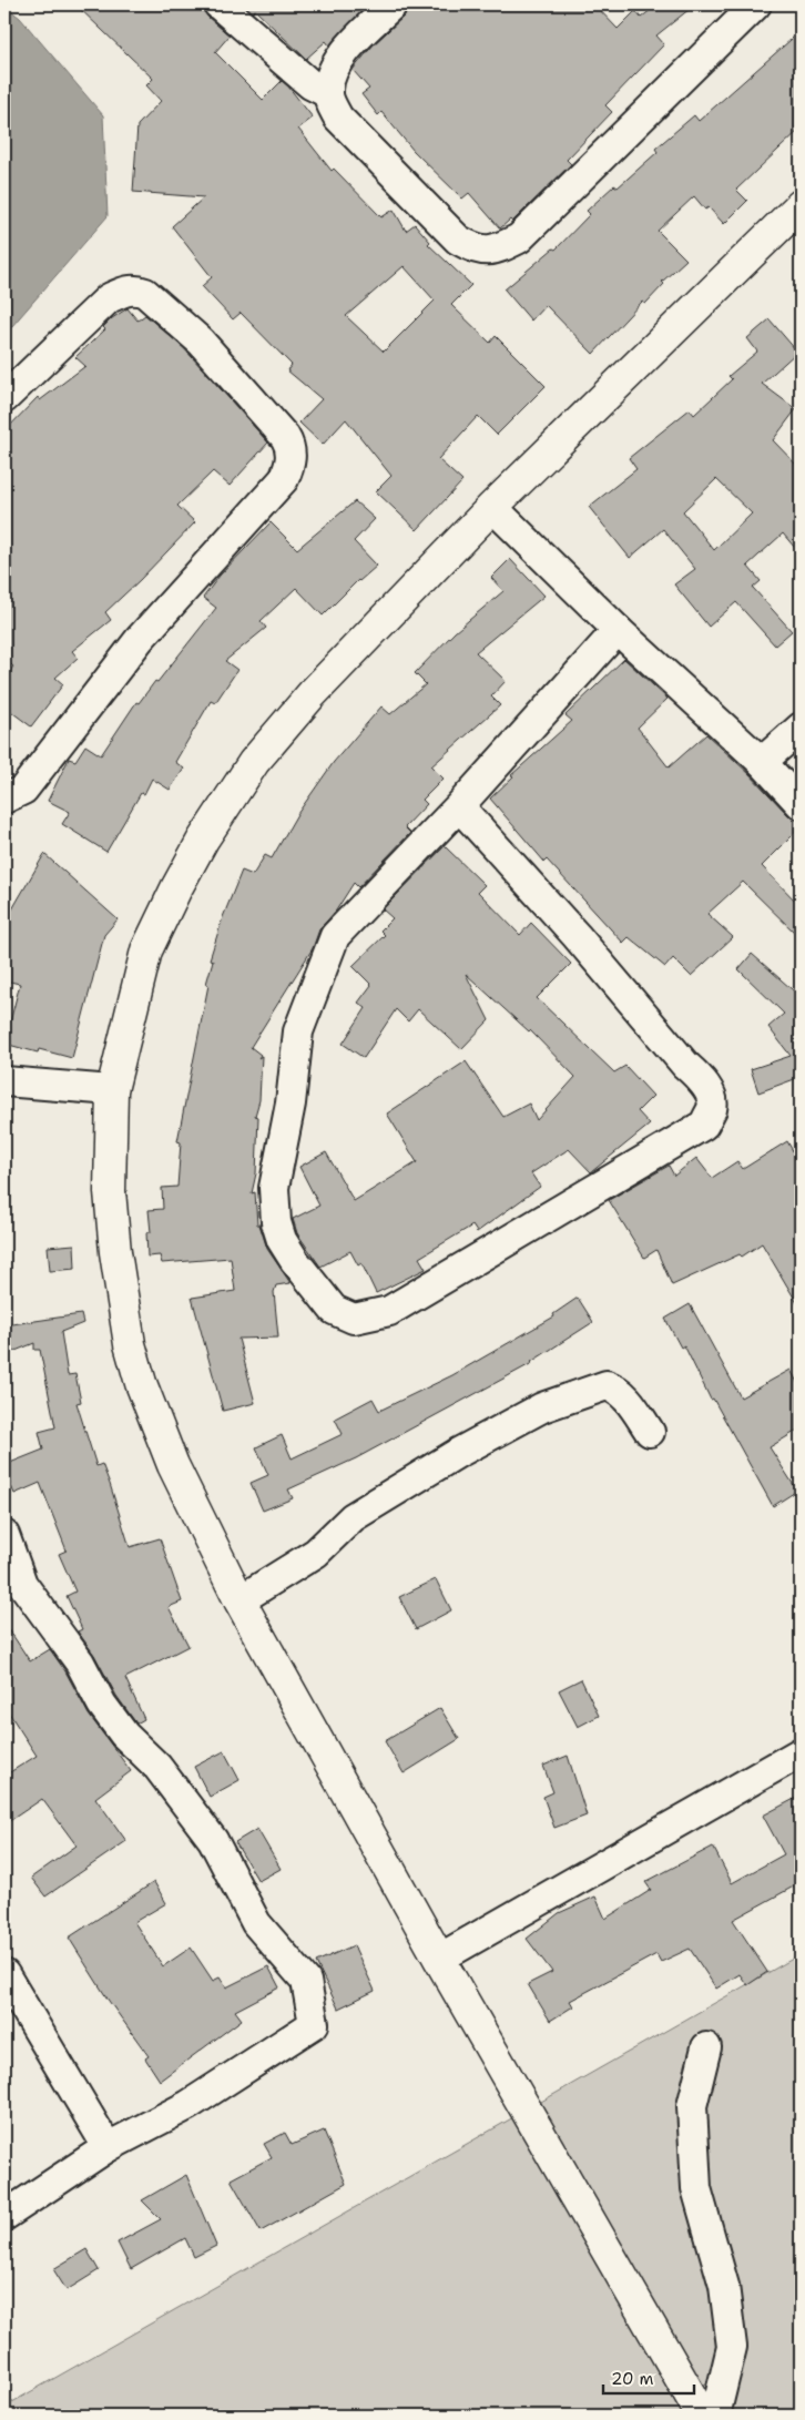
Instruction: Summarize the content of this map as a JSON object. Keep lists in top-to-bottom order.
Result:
{
  "scale_bar": "20 m"
}
